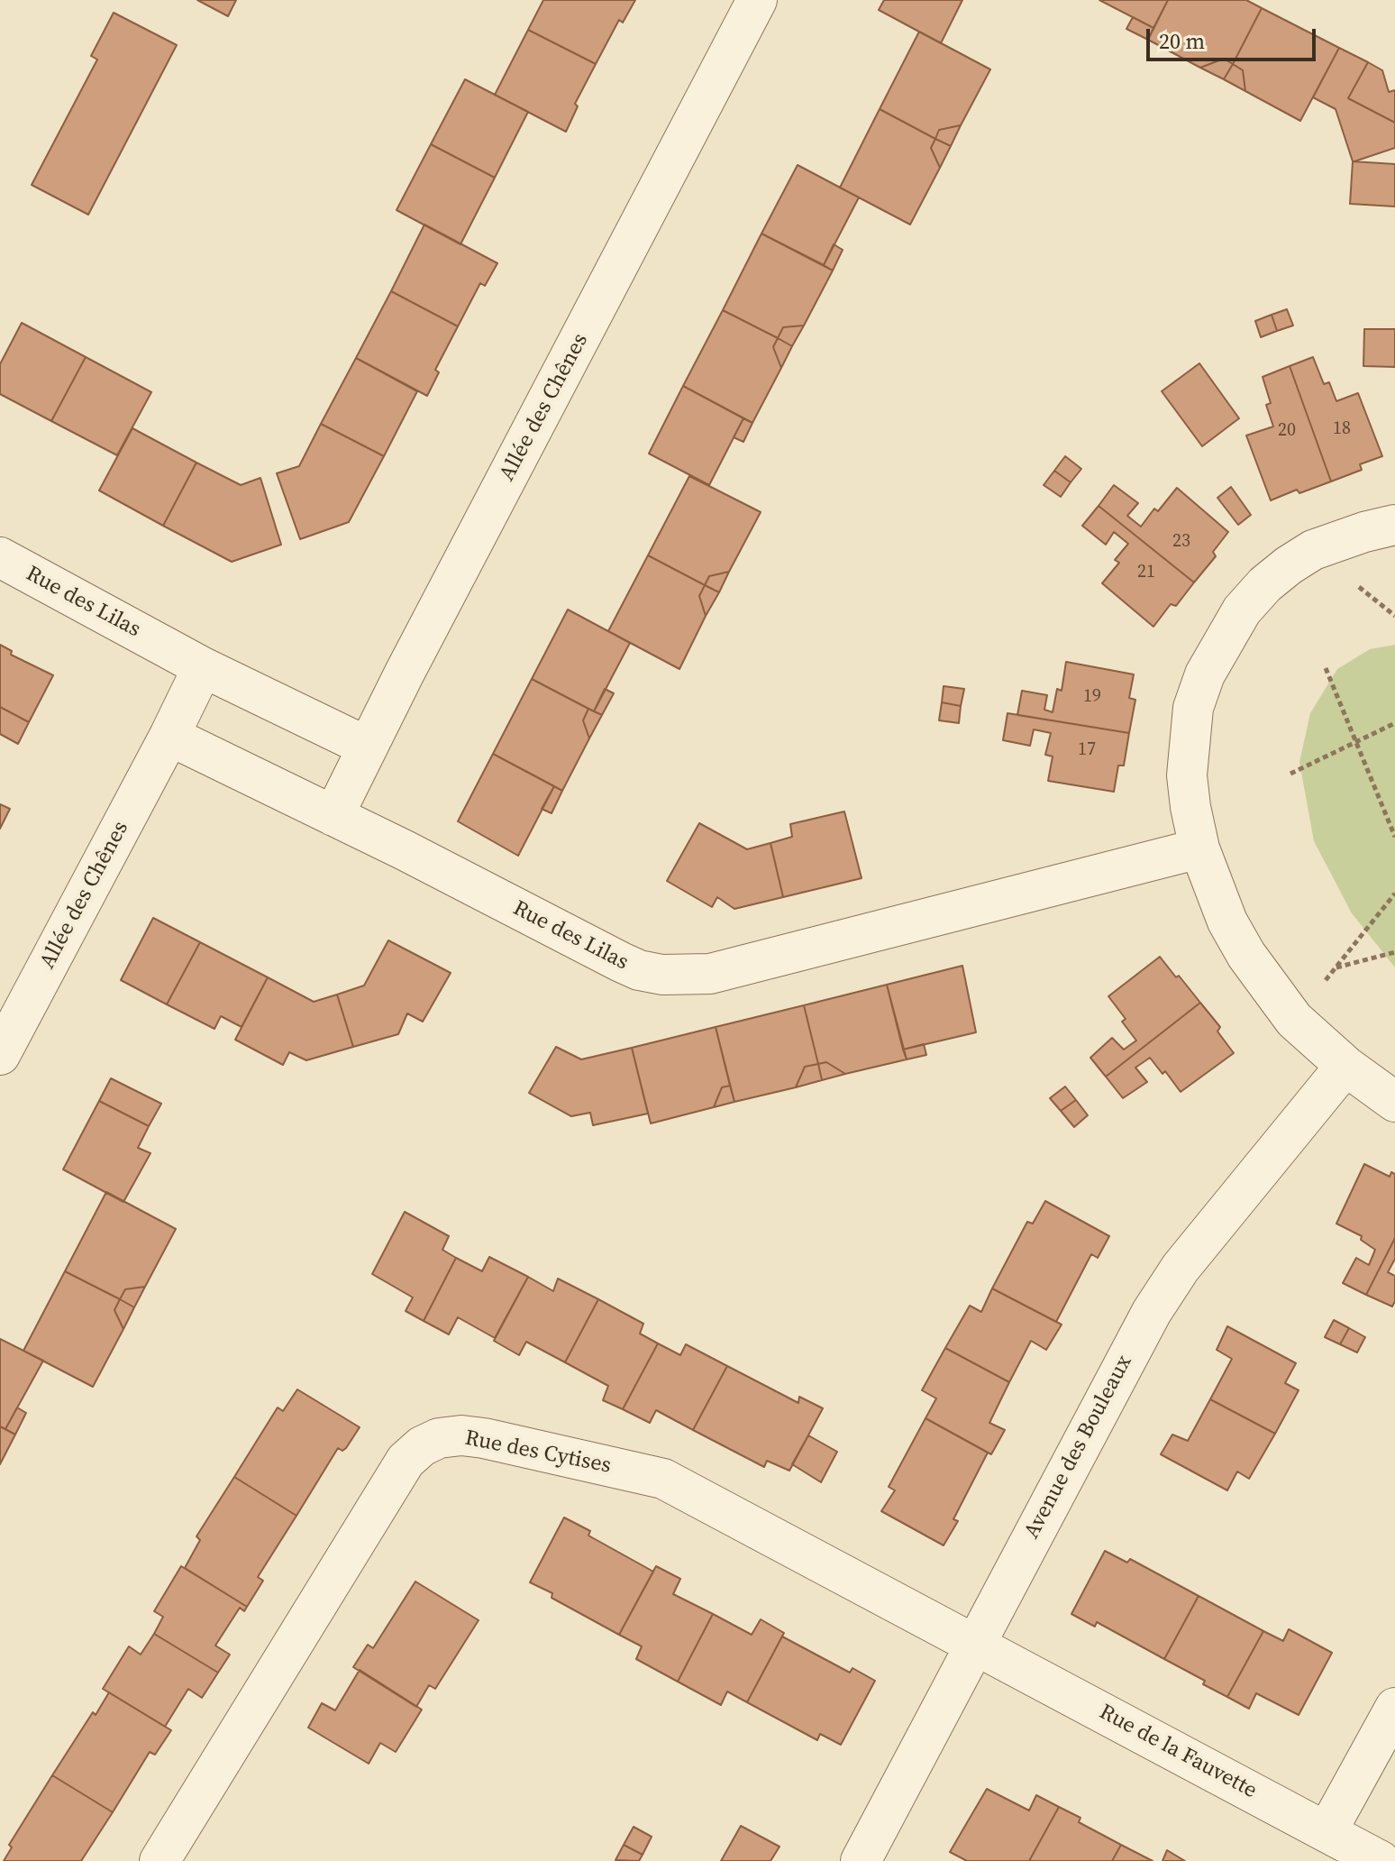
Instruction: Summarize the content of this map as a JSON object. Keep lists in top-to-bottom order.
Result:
{
  "streets": {
    "street": [
      "Allée des Chênes",
      "Rue des Lilas",
      "Avenue des Bouleaux",
      "Rue des Cytises",
      "Rue de la Fauvette"
    ]
  },
  "crossings": [
    ["Allée des Chênes", "Rue des Lilas"],
    ["Avenue des Bouleaux", "Rue des Cytises"],
    ["Avenue des Bouleaux", "Rue de la Fauvette"],
    ["Rue des Cytises", "Rue de la Fauvette"]
  ],
  "house_numbers": [
    "18",
    "20",
    "23",
    "21",
    "19",
    "17"
  ],
  "scale_bar": "20 m"
}
